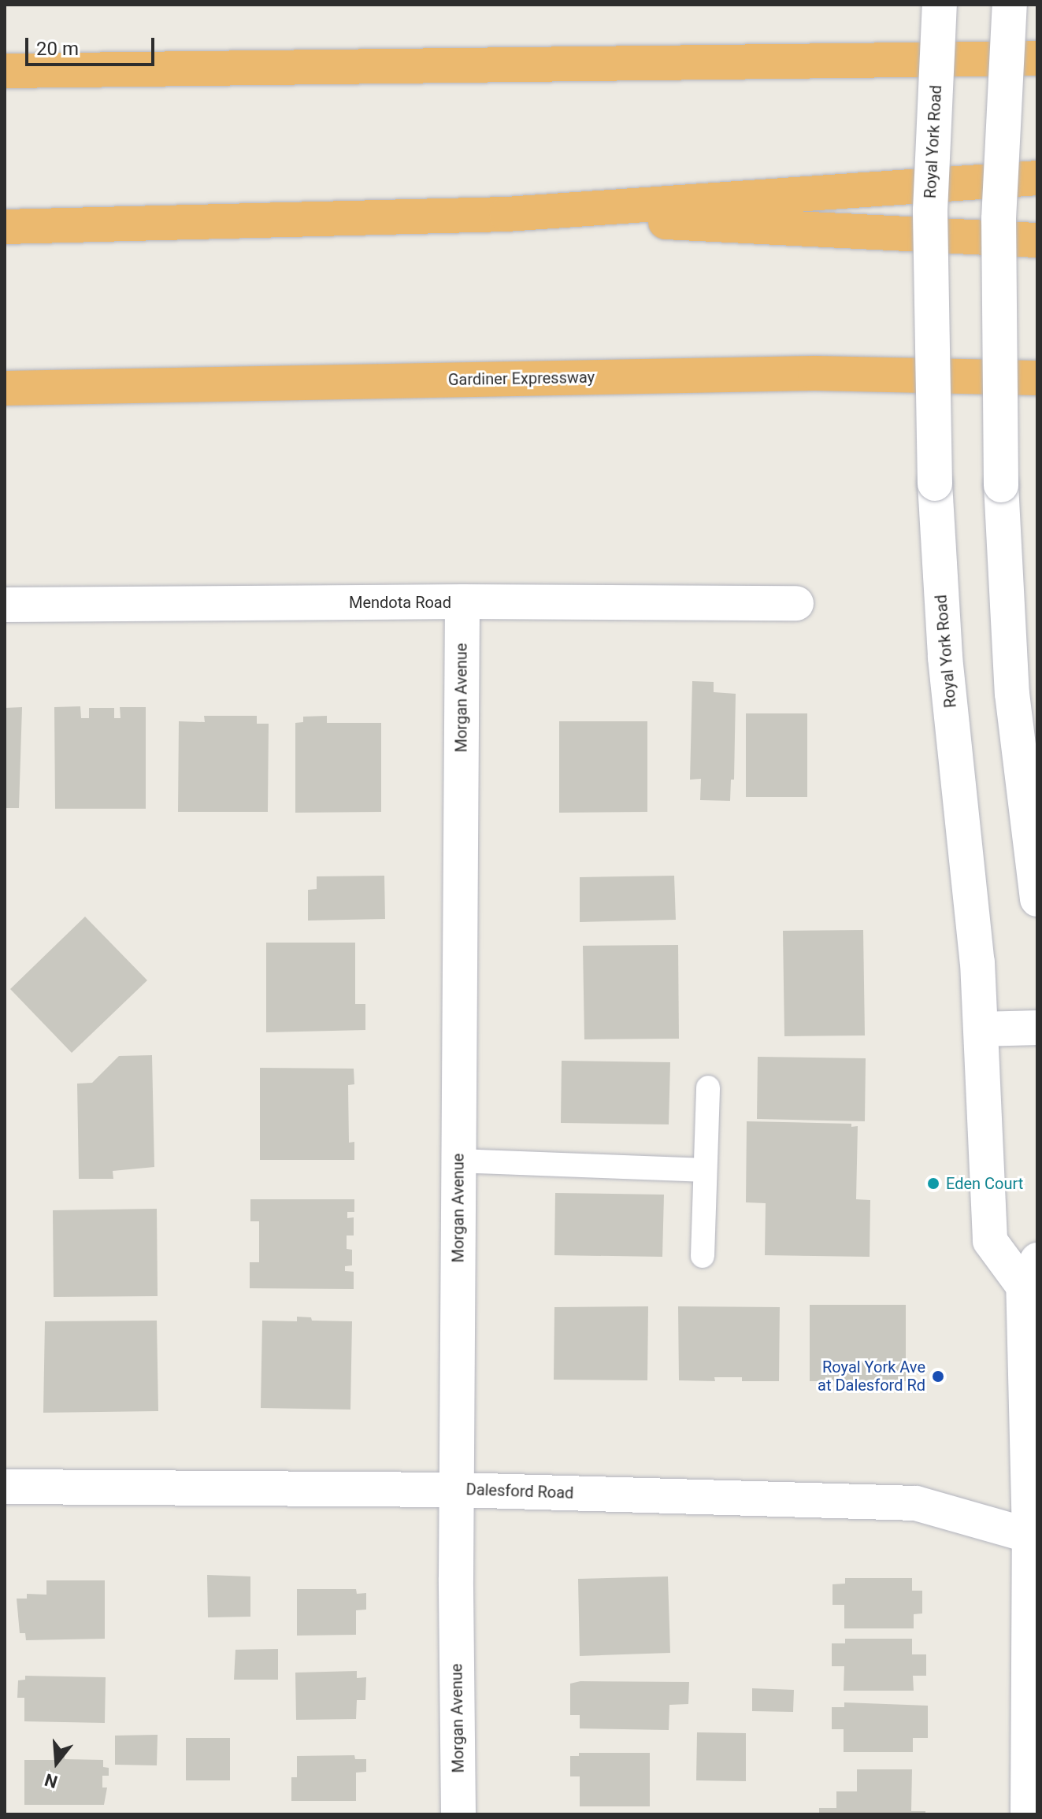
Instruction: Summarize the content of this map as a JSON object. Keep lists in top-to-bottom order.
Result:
{
  "streets": {
    "highway": ["Gardiner Expressway"],
    "street": [
      "Royal York Road",
      "Mendota Road",
      "Morgan Avenue",
      "Dalesford Road"
    ]
  },
  "crossings": [
    ["Royal York Road", "Dalesford Road"],
    ["Mendota Road", "Morgan Avenue"],
    ["Morgan Avenue", "Dalesford Road"]
  ],
  "places": ["Eden Court", "Royal York Ave at Dalesford Rd"],
  "scale_bar": "20 m",
  "north": "bottom"
}
